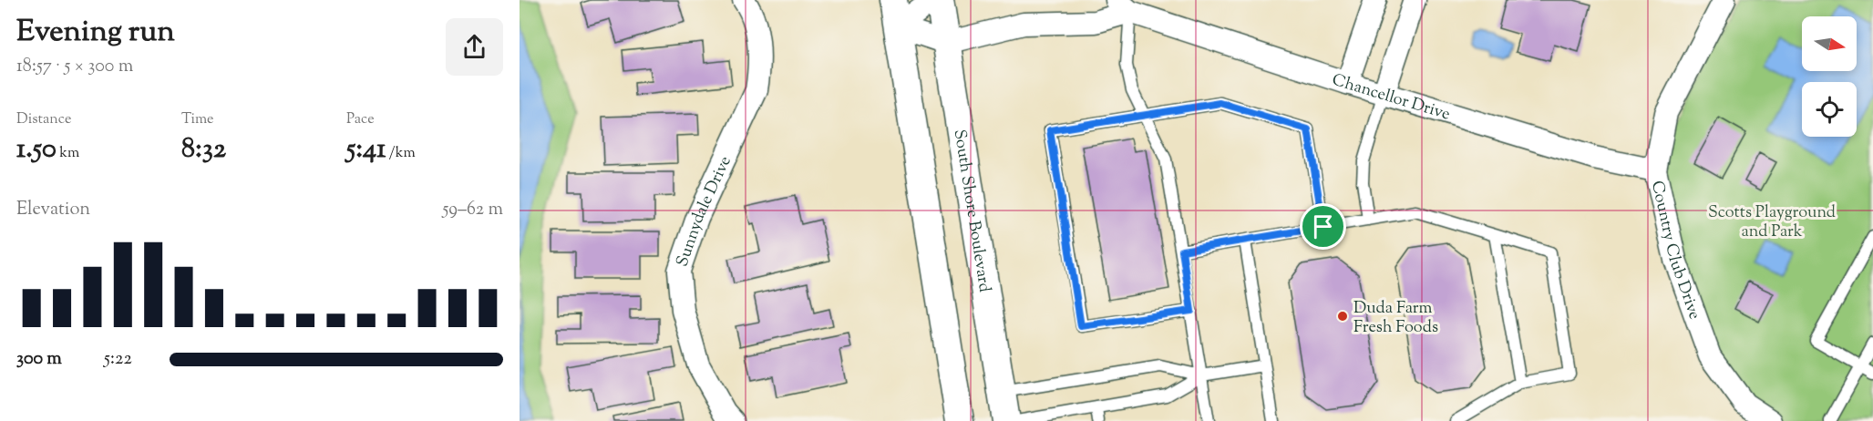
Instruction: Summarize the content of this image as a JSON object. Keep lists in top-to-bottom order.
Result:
{
  "streets": {
    "street": [
      "Chancellor Drive",
      "South Shore Boulevard",
      "Sunnydale Drive",
      "Country Club Drive"
    ]
  },
  "crossings": [
    ["Chancellor Drive", "Country Club Drive"]
  ],
  "parks": ["Scotts Playground and Park"],
  "places": ["Duda Farm Fresh Foods"],
  "north": "right",
  "page": {
    "heading": ["Evening run", "18:57 · 5 × 300 m"],
    "stats": [
      ["Distance", "1.50 km"],
      ["Time", "8:32"],
      ["Pace", "5:41 /km"]
    ],
    "chart": ["Elevation", "59–62 m"],
    "list": [
      {
        "name": "300 m",
        "note": "5:22"
      }
    ]
  }
}
